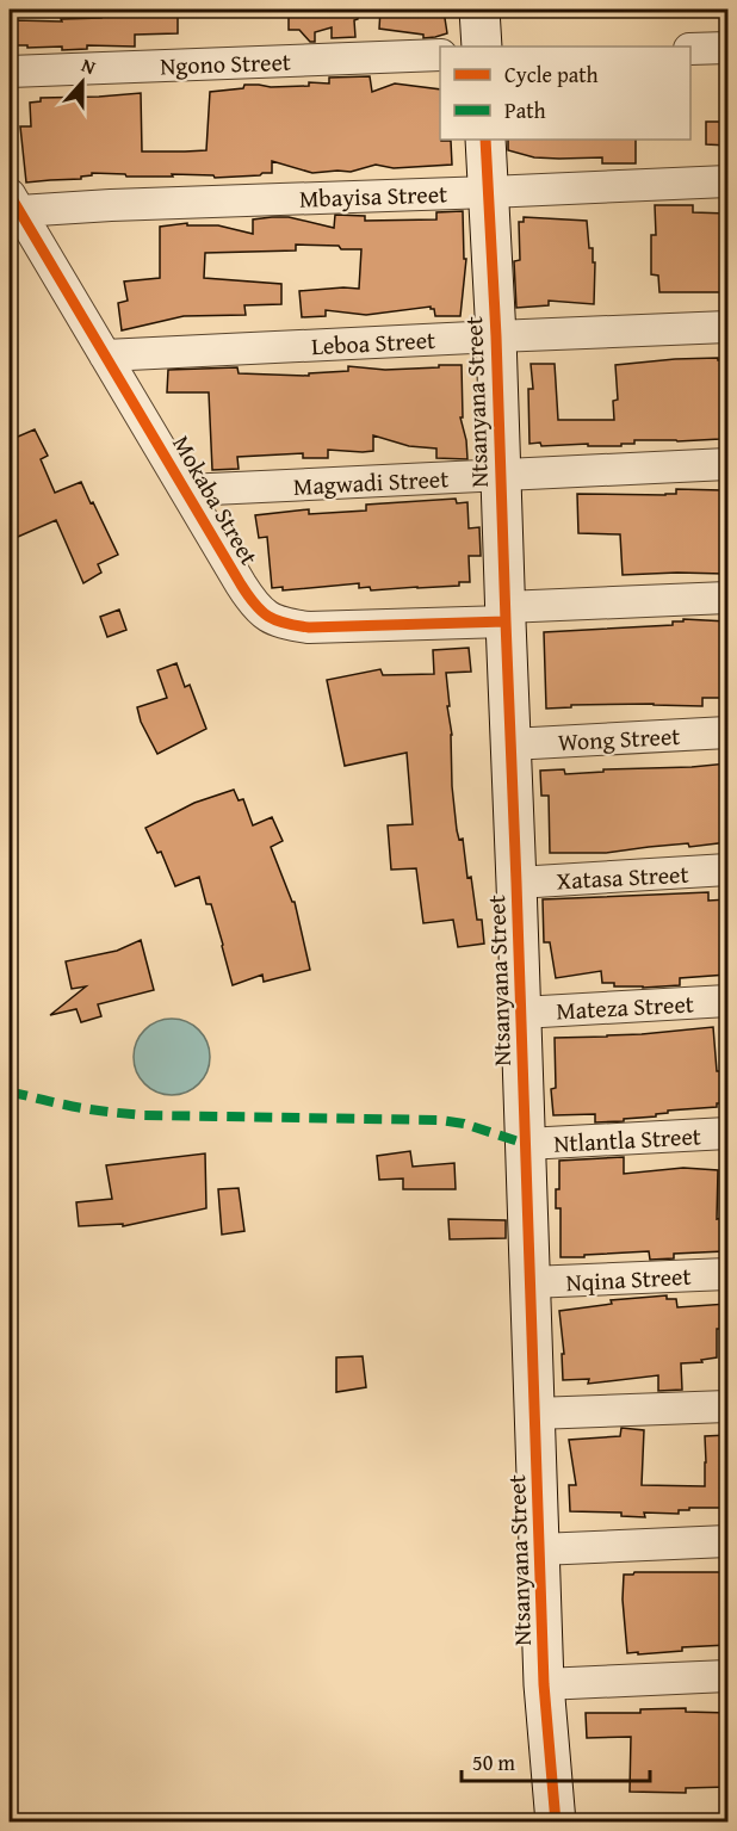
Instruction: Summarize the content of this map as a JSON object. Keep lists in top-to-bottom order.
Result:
{
  "streets": {
    "street": [
      "Ngono Street",
      "Mbayisa Street",
      "Leboa Street",
      "Ntsanyana Street",
      "Magwadi Street",
      "Mokaba Street",
      "Wong Street",
      "Xatasa Street",
      "Mateza Street",
      "Ntlantla Street",
      "Nqina Street"
    ]
  },
  "crossings": [
    ["Mbayisa Street", "Ntsanyana Street"],
    ["Mbayisa Street", "Mokaba Street"],
    ["Leboa Street", "Ntsanyana Street"],
    ["Leboa Street", "Mokaba Street"],
    ["Ntsanyana Street", "Magwadi Street"],
    ["Ntsanyana Street", "Mokaba Street"],
    ["Ntsanyana Street", "Wong Street"],
    ["Ntsanyana Street", "Xatasa Street"],
    ["Ntsanyana Street", "Mateza Street"],
    ["Ntsanyana Street", "Ntlantla Street"],
    ["Ntsanyana Street", "Nqina Street"],
    ["Magwadi Street", "Mokaba Street"]
  ],
  "legend": ["Cycle path", "Path"],
  "scale_bar": "50 m",
  "north": "top"
}
